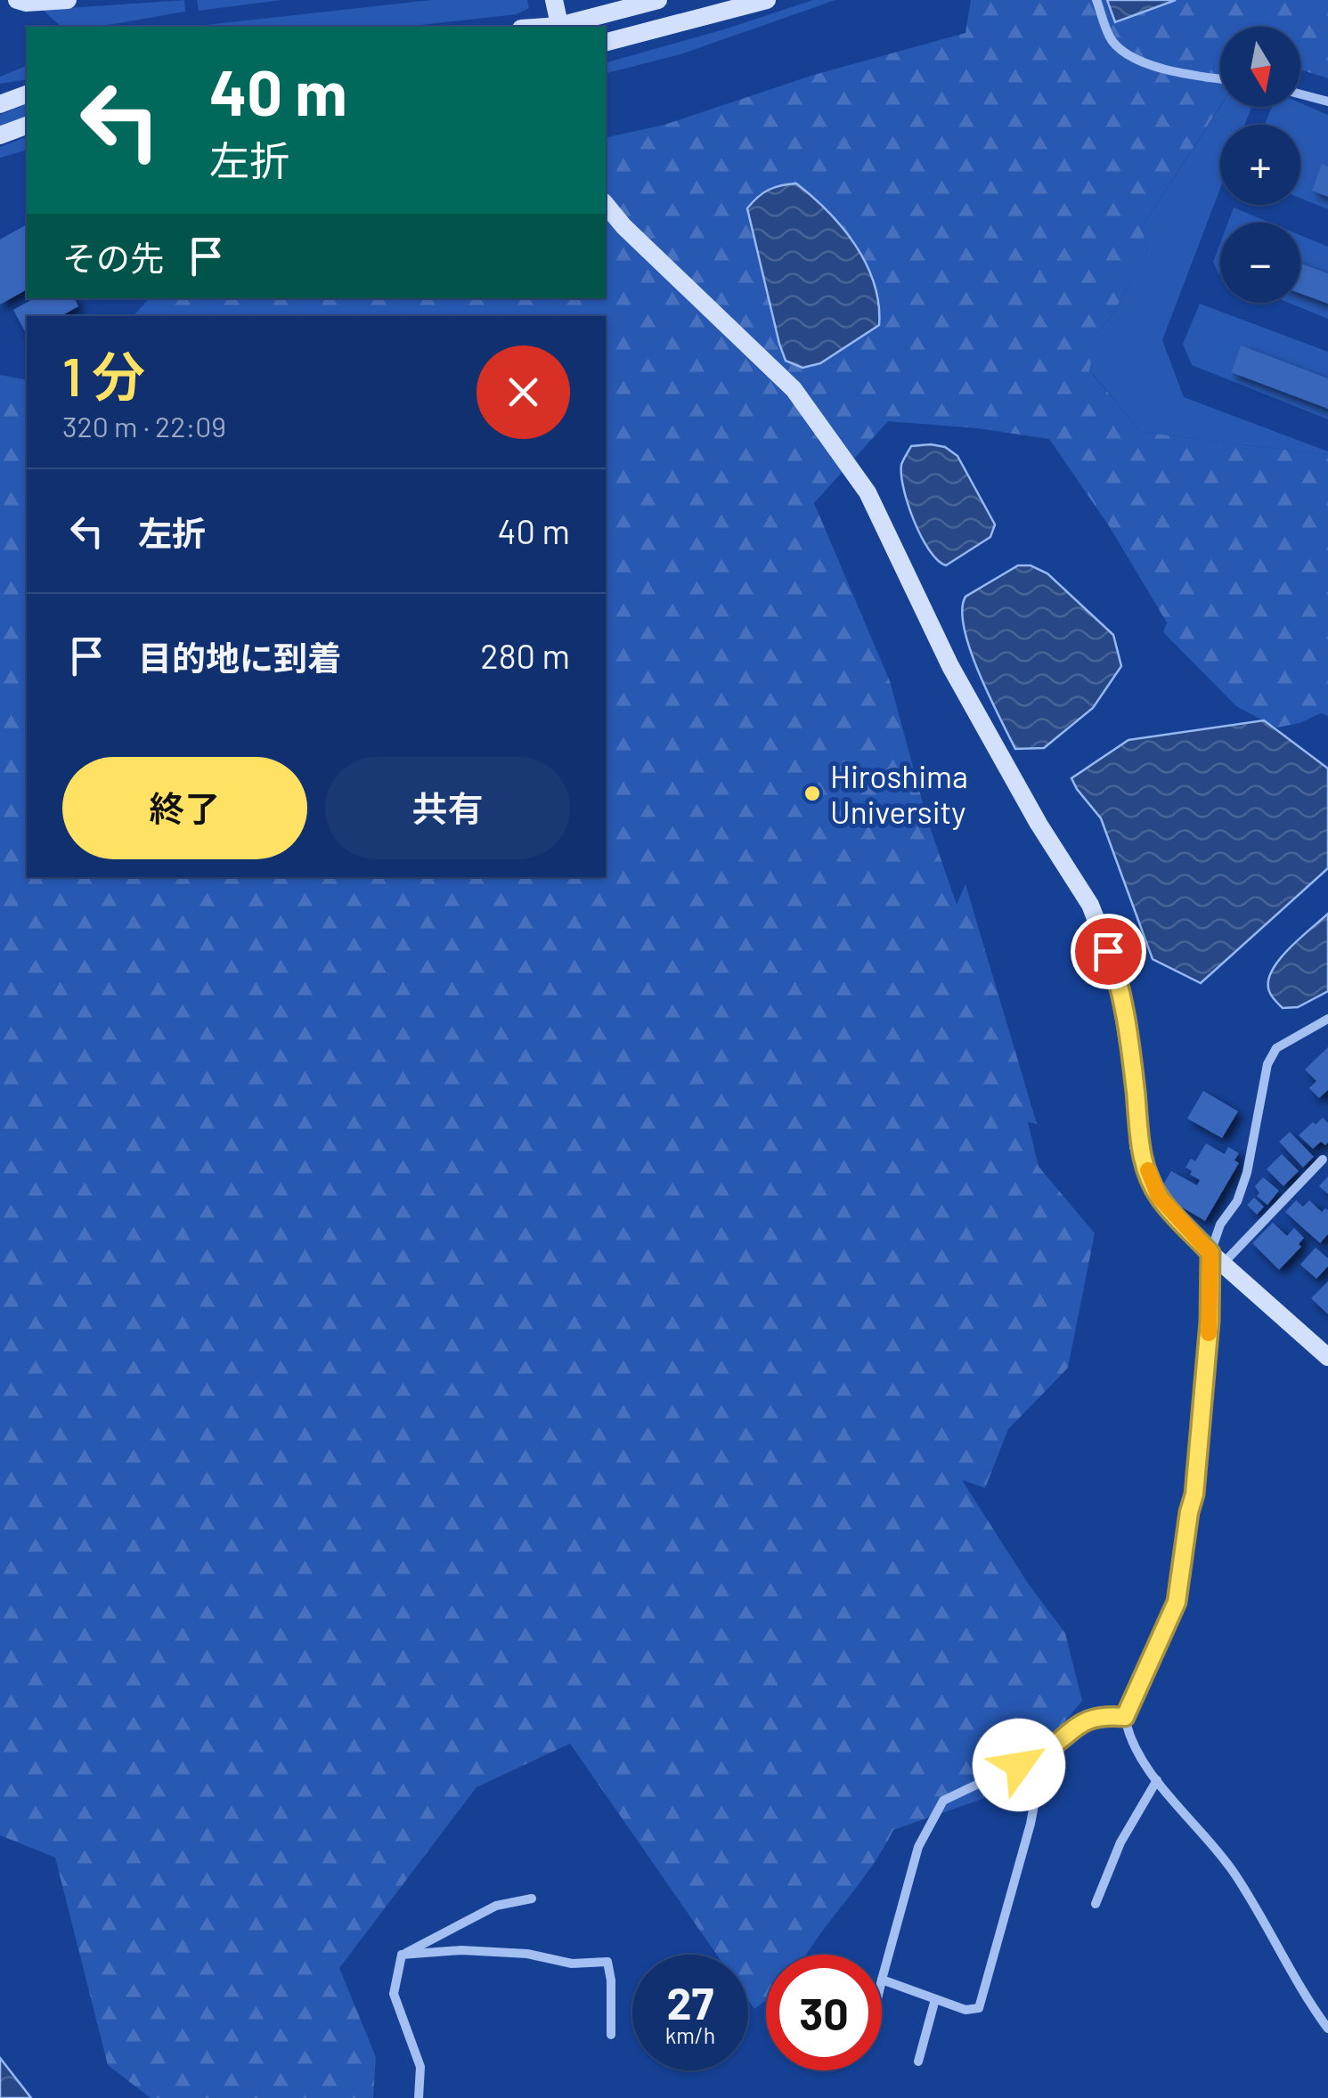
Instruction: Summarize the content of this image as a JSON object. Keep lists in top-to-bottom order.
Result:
{
  "places": ["Hiroshima University"],
  "north": "bottom",
  "page": {
    "map_buttons": ["+", "−"],
    "turn": ["40 m", "左折"],
    "then": "その先",
    "heading": ["1 分", "320 m · 22:09"],
    "list": [
      {
        "name": "左折",
        "value": "40 m"
      },
      {
        "name": "目的地に到着",
        "value": "280 m"
      }
    ],
    "buttons": ["終了", "共有"],
    "speed": "27 km/h",
    "limit": "30"
  }
}
